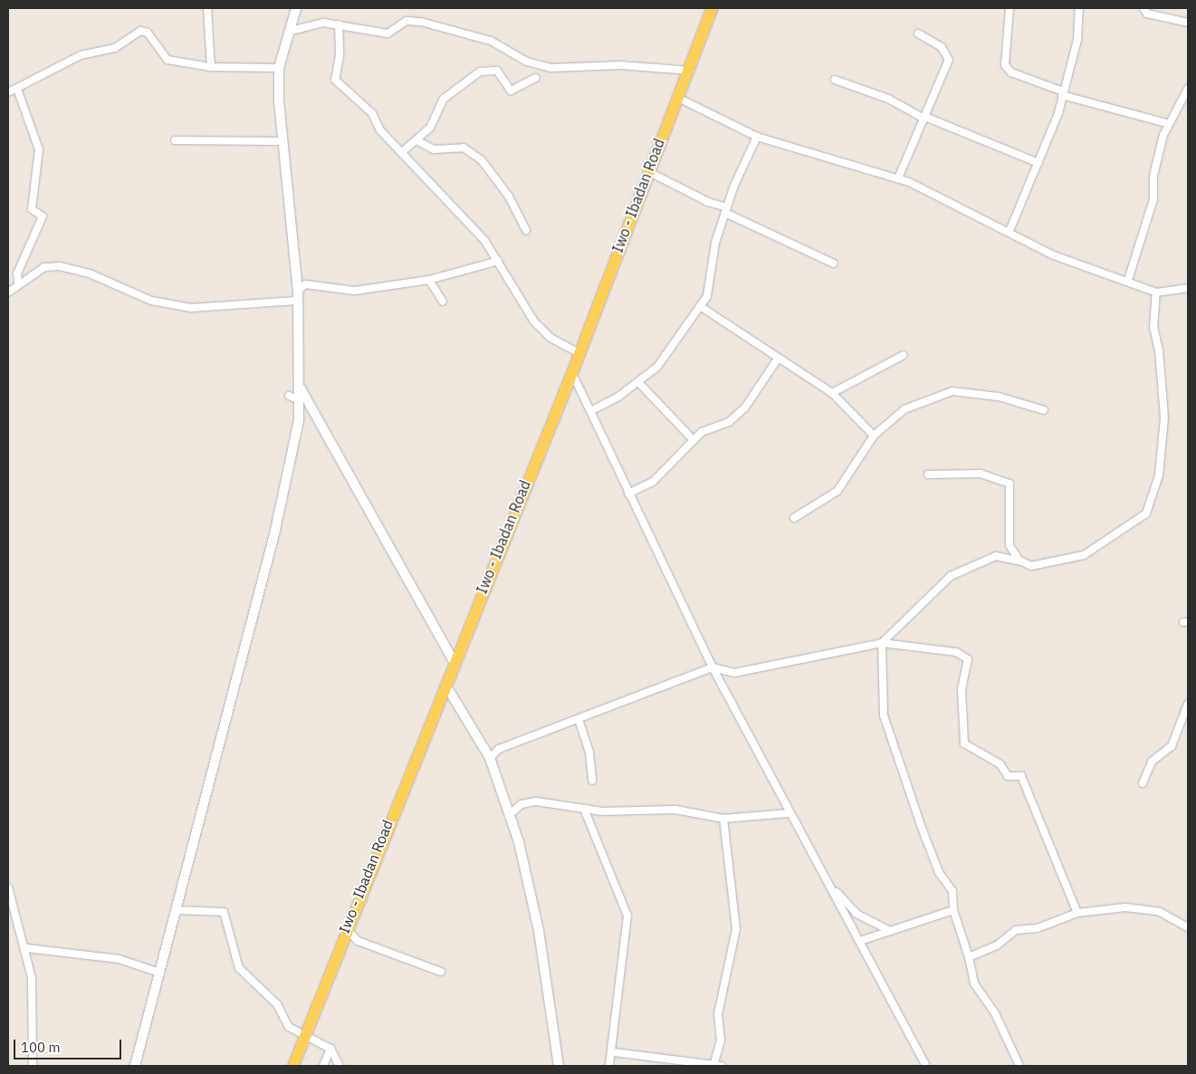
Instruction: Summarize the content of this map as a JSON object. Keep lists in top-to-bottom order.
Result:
{
  "streets": {
    "main road": ["Iwo - Ibadan Road"]
  },
  "scale_bar": "100 m"
}
